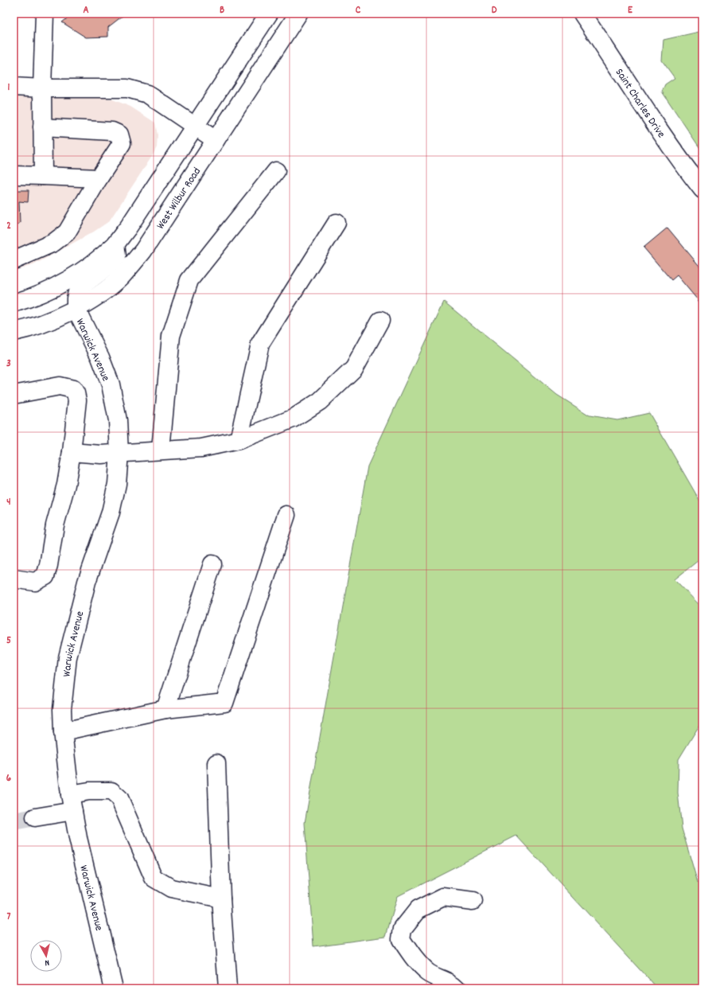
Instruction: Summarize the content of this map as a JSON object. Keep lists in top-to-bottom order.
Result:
{
  "streets": {
    "street": ["Saint Charles Drive", "West Wilbur Road", "Warwick Avenue"]
  },
  "crossings": [
    ["West Wilbur Road", "Warwick Avenue"]
  ],
  "north": "bottom",
  "grid": {
    "columns": [
      "A",
      "B",
      "C",
      "D",
      "E"
    ],
    "rows": [
      "1",
      "2",
      "3",
      "4",
      "5",
      "6",
      "7"
    ]
  }
}
